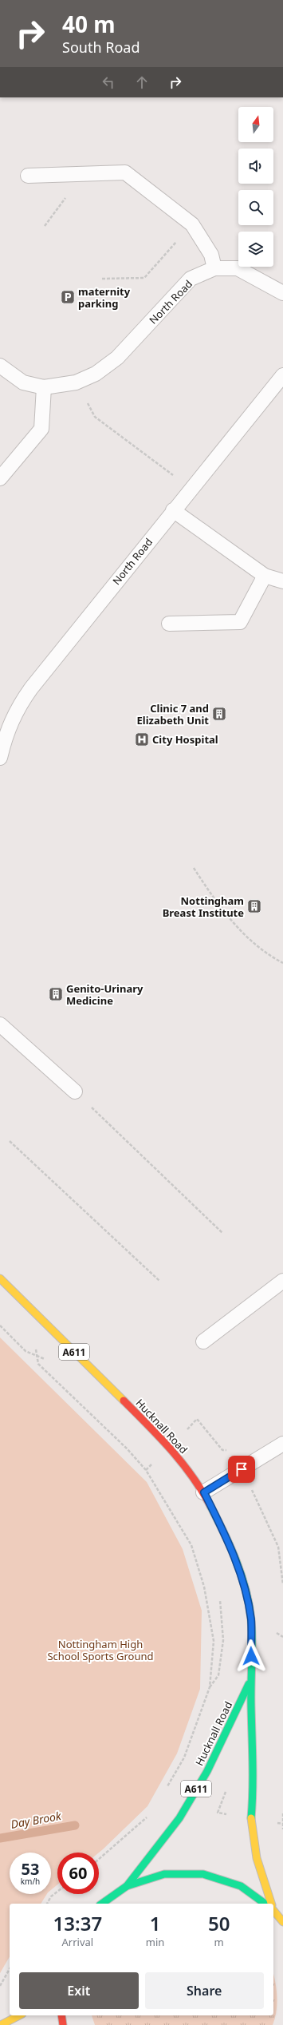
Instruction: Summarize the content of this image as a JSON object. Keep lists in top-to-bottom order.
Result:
{
  "streets": {
    "main road": ["A611", "Hucknall Road"],
    "lane": ["North Road"]
  },
  "water": ["Day Brook"],
  "parks": ["Nottingham High School Sports Ground"],
  "places": {
    "parking": ["maternity parking"],
    "building": ["Clinic 7 and Elizabeth Unit", "Nottingham Breast Institute", "Genito-Urinary Medicine"],
    "hospital": ["City Hospital"]
  },
  "north": "top",
  "page": {
    "turn": ["40 m", "South Road"],
    "speed": "53 km/h",
    "limit": "60",
    "eta": [
      "13:37",
      "Arrival",
      "1",
      "min",
      "50",
      "m"
    ],
    "buttons": ["Exit", "Share"]
  }
}
